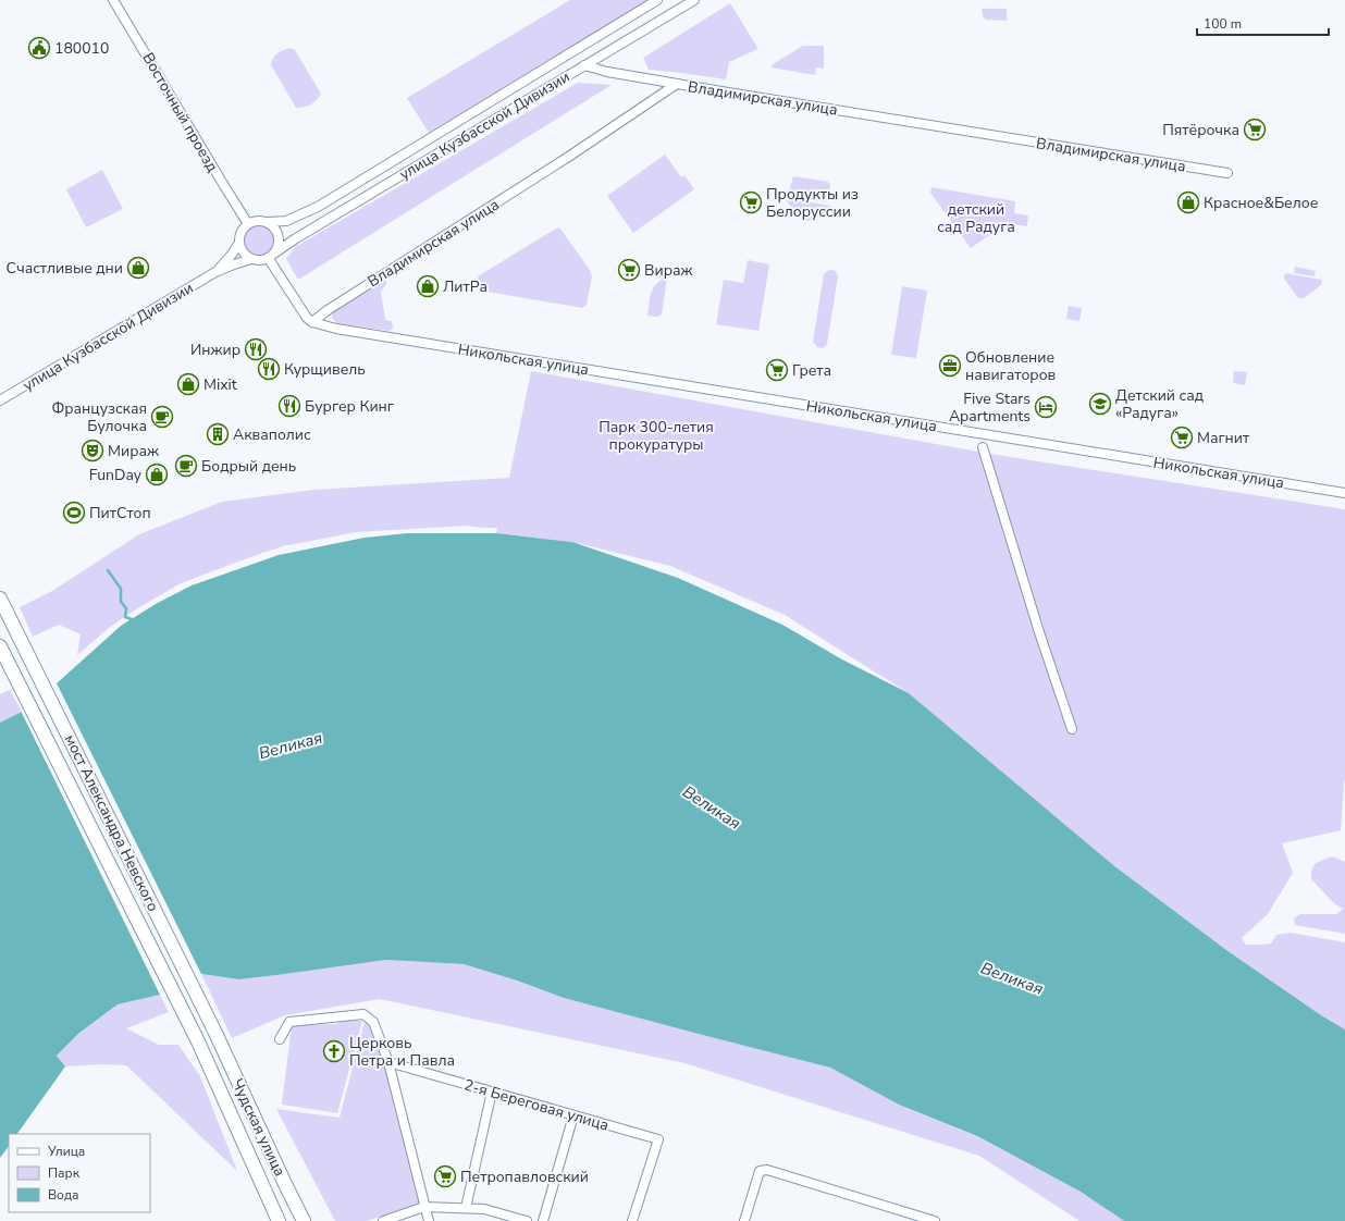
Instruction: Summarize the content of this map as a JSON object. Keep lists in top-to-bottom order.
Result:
{
  "streets": {
    "highway": ["мост Александра Невского", "Чудская улица"],
    "street": [
      "Владимирская улица",
      "Восточный проезд",
      "улица Кузбасской Дивизии",
      "Никольская улица",
      "2-я Береговая улица"
    ]
  },
  "crossings": [
    ["Владимирская улица", "Никольская улица"],
    ["Восточный проезд", "улица Кузбасской Дивизии"],
    ["мост Александра Невского", "Чудская улица"]
  ],
  "water": ["Великая"],
  "parks": ["детский сад Радуга", "Парк 300-летия прокуратуры"],
  "places": {
    "public building": ["180010"],
    "supermarket": [
      "Пятёрочка",
      "Продукты из Белоруссии",
      "Вираж",
      "Грета",
      "Магнит",
      "Петропавловский"
    ],
    "shop": [
      "Красное&Белое",
      "Счастливые дни",
      "ЛитРа",
      "Mixit",
      "FunDay"
    ],
    "restaurant": ["Инжир", "Курщивель", "Бургер Кинг"],
    "office": ["Обновление навигаторов"],
    "school or university": ["Детский сад «Радуга»"],
    "hotel": ["Five Stars Apartments"],
    "cafe": ["Французская Булочка", "Бодрый день"],
    "building": ["Акваполис"],
    "theatre": ["Мираж"],
    "sports": ["ПитСтоп"],
    "church": ["Церковь Петра и Павла"]
  },
  "legend": ["Улица", "Парк", "Вода"],
  "scale_bar": "100 m"
}
